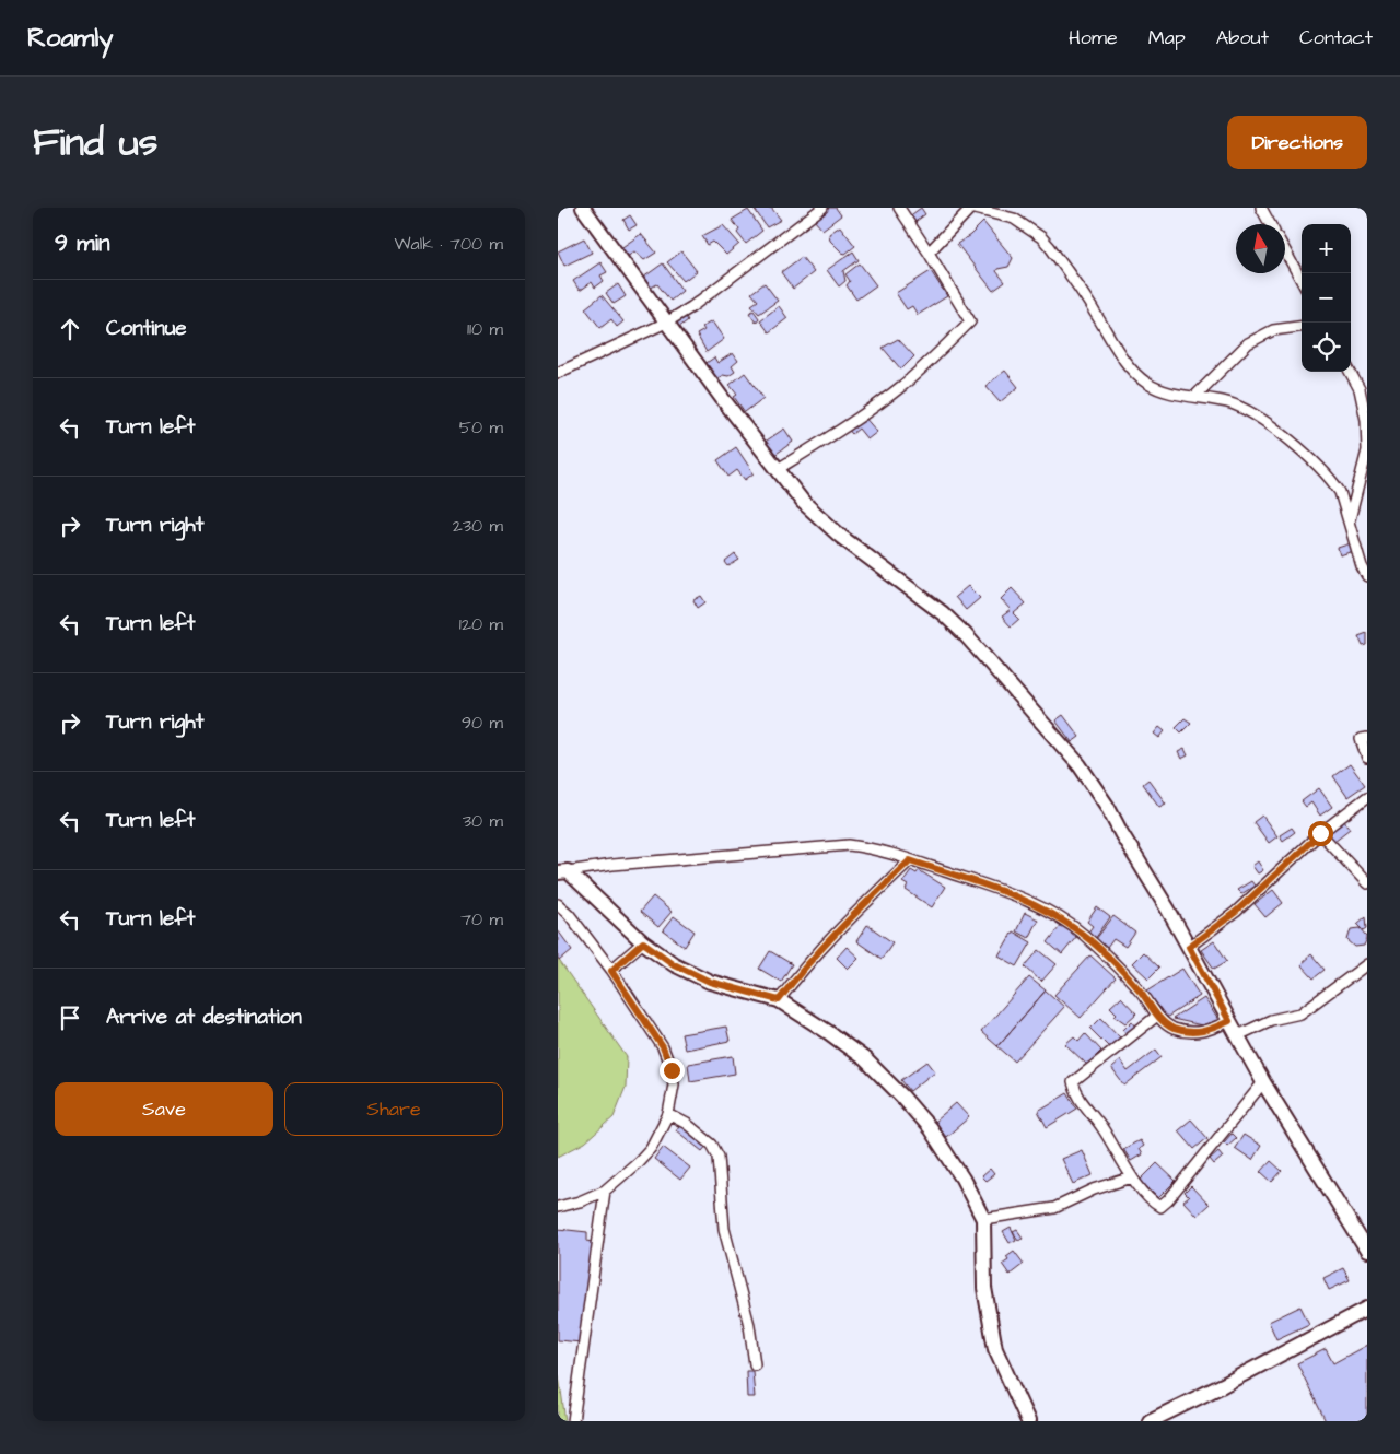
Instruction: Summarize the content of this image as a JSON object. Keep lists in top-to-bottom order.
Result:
{
  "north": "top",
  "page": {
    "header": "Roamly",
    "nav": [
      "Home",
      "Map",
      "About",
      "Contact"
    ],
    "title": "Find us",
    "buttons": [
      "Directions",
      ["Save", "Share"]
    ],
    "heading": ["9 min", "Walk · 700 m"],
    "map_buttons": ["+", "−"],
    "list": [
      ["Continue", "110 m"],
      ["Turn left", "50 m"],
      ["Turn right", "230 m"],
      ["Turn left", "120 m"],
      ["Turn right", "90 m"],
      ["Turn left", "30 m"],
      ["Turn left", "70 m"],
      "Arrive at destination"
    ]
  }
}
